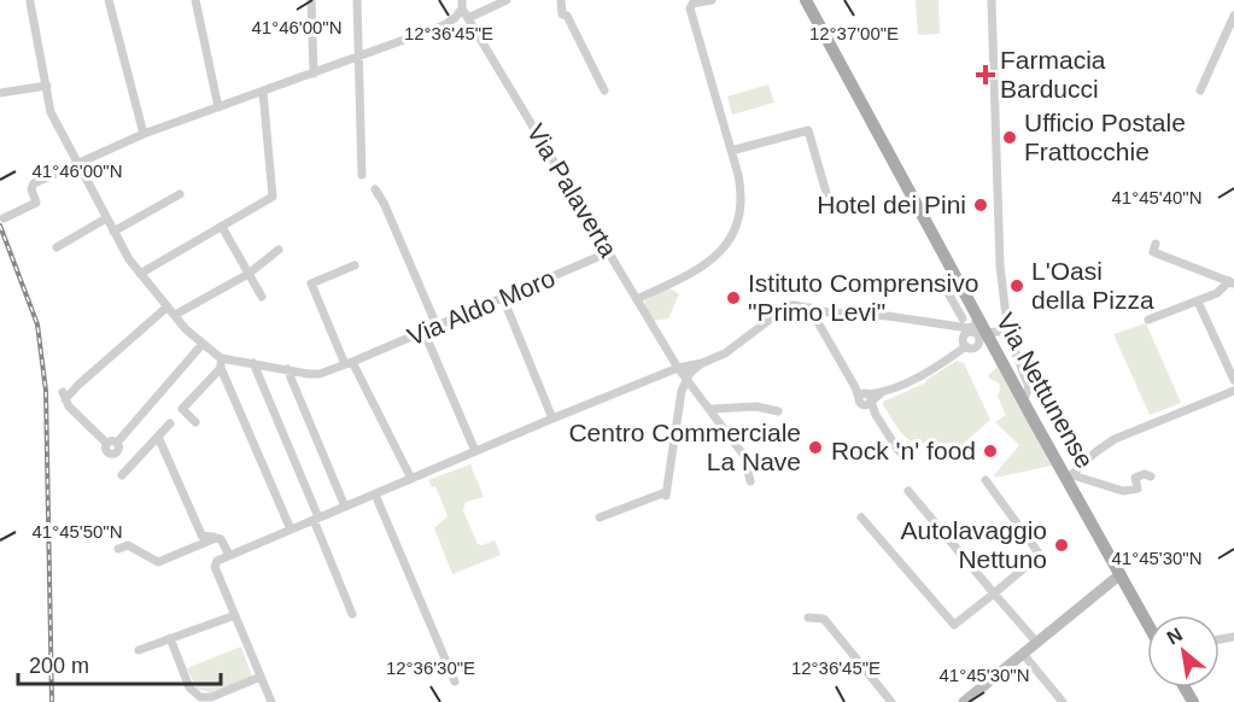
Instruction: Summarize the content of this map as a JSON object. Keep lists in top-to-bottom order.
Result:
{
  "streets": {
    "main road": ["Via Nettunense"],
    "street": ["Via Palaverta", "Via Aldo Moro"]
  },
  "crossings": [
    ["Via Palaverta", "Via Aldo Moro"]
  ],
  "places": {
    "health": ["Farmacia Barducci"],
    "other": [
      "Ufficio Postale Frattocchie",
      "Hotel dei Pini",
      "L'Oasi della Pizza",
      "Istituto Comprensivo \"Primo Levi\"",
      "Centro Commerciale La Nave",
      "Rock 'n' food",
      "Autolavaggio Nettuno"
    ]
  },
  "scale_bar": "200 m",
  "north": "top left",
  "coordinates": [
    "41°46'00\"N",
    "12°36'45\"E",
    "12°37'00\"E",
    "41°45'40\"N",
    "41°45'50\"N",
    "41°45'30\"N",
    "12°36'30\"E"
  ]
}
